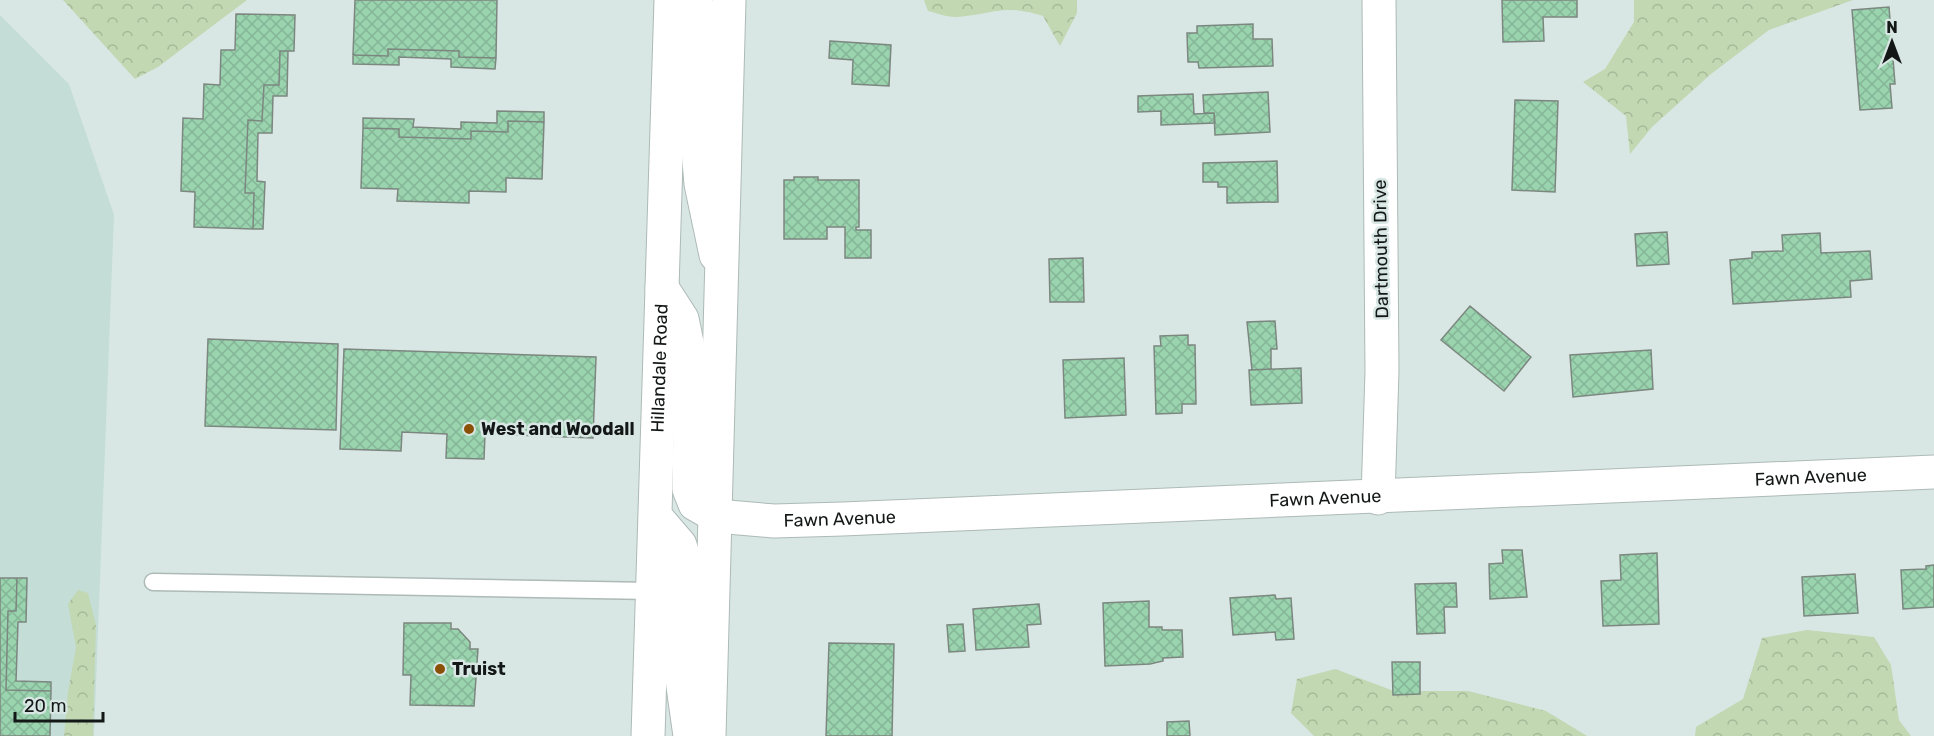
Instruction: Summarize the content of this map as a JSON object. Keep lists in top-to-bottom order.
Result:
{
  "streets": {
    "street": ["Dartmouth Drive", "Hillandale Road", "Fawn Avenue"]
  },
  "crossings": [
    ["Dartmouth Drive", "Fawn Avenue"]
  ],
  "places": ["West and Woodall", "Truist"],
  "scale_bar": "20 m",
  "north": "top"
}
